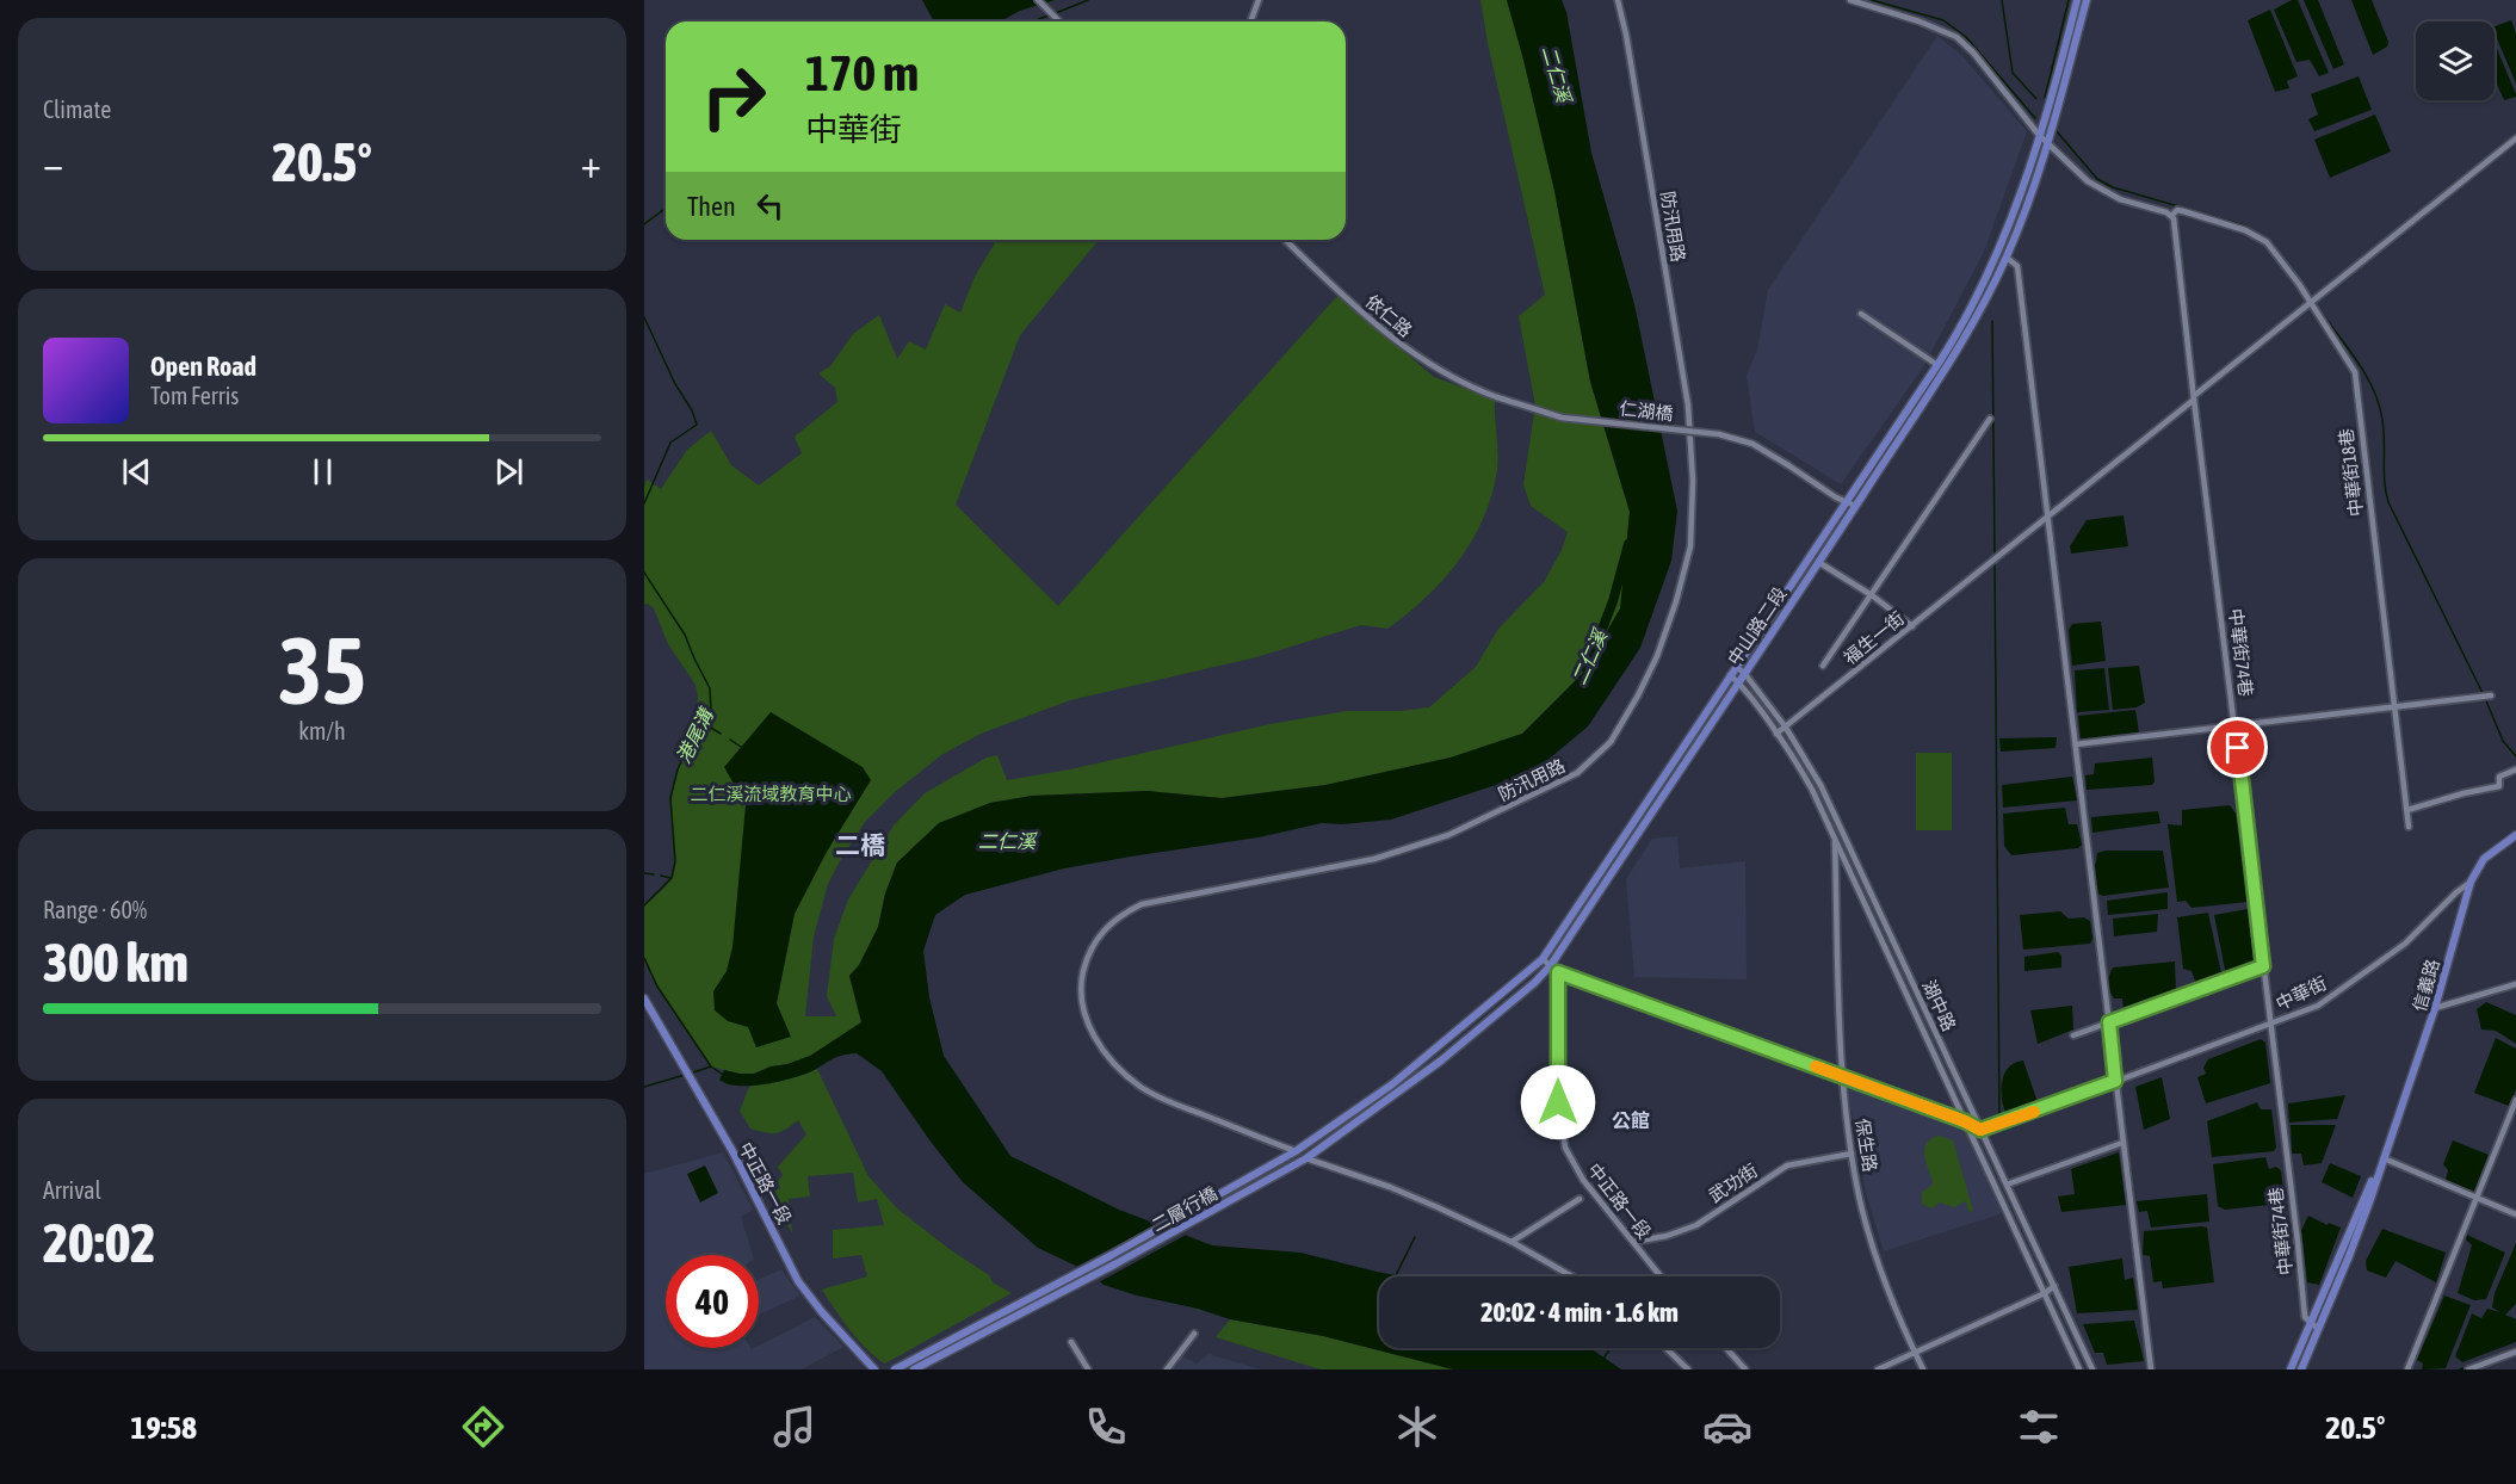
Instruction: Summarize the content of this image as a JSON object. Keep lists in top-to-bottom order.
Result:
{
  "streets": {
    "main road": [
      "中山路二段",
      "信義路",
      "中正路一段",
      "二層行橋"
    ],
    "street": [
      "防汛用路",
      "依仁路",
      "仁湖橋",
      "中華街18巷",
      "福生一街",
      "中華街74巷",
      "中華街",
      "湖中路",
      "保生路",
      "武功街"
    ]
  },
  "crossings": [
    ["防汛用路", "二層行橋"],
    ["依仁路", "仁湖橋"],
    ["仁湖橋", "中山路二段"],
    ["中華街18巷", "中華街74巷"],
    ["中山路二段", "湖中路"],
    ["中山路二段", "二層行橋"],
    ["福生一街", "湖中路"],
    ["中華街74巷", "信義路"],
    ["中華街74巷", "中華街"],
    ["信義路", "中華街"],
    ["中華街", "湖中路"],
    ["湖中路", "保生路"],
    ["保生路", "武功街"],
    ["中正路一段", "武功街"]
  ],
  "districts": ["二橋", "公館"],
  "water": ["二仁溪", "港尾溝"],
  "parks": ["二仁溪流域教育中心"],
  "page": {
    "tile": [
      "Climate",
      ["35", "km/h"],
      ["Range · 60%", "300 km"],
      ["Arrival", "20:02"]
    ],
    "turn": ["170 m", "中華街"],
    "heat": ["−", "20.5°", "+"],
    "then": "Then",
    "song": ["Open Road", "Tom Ferris"],
    "limit": "40",
    "trip": "20:02 · 4 min · 1.6 km",
    "tabs": ["19:58", "20.5°"]
  }
}
